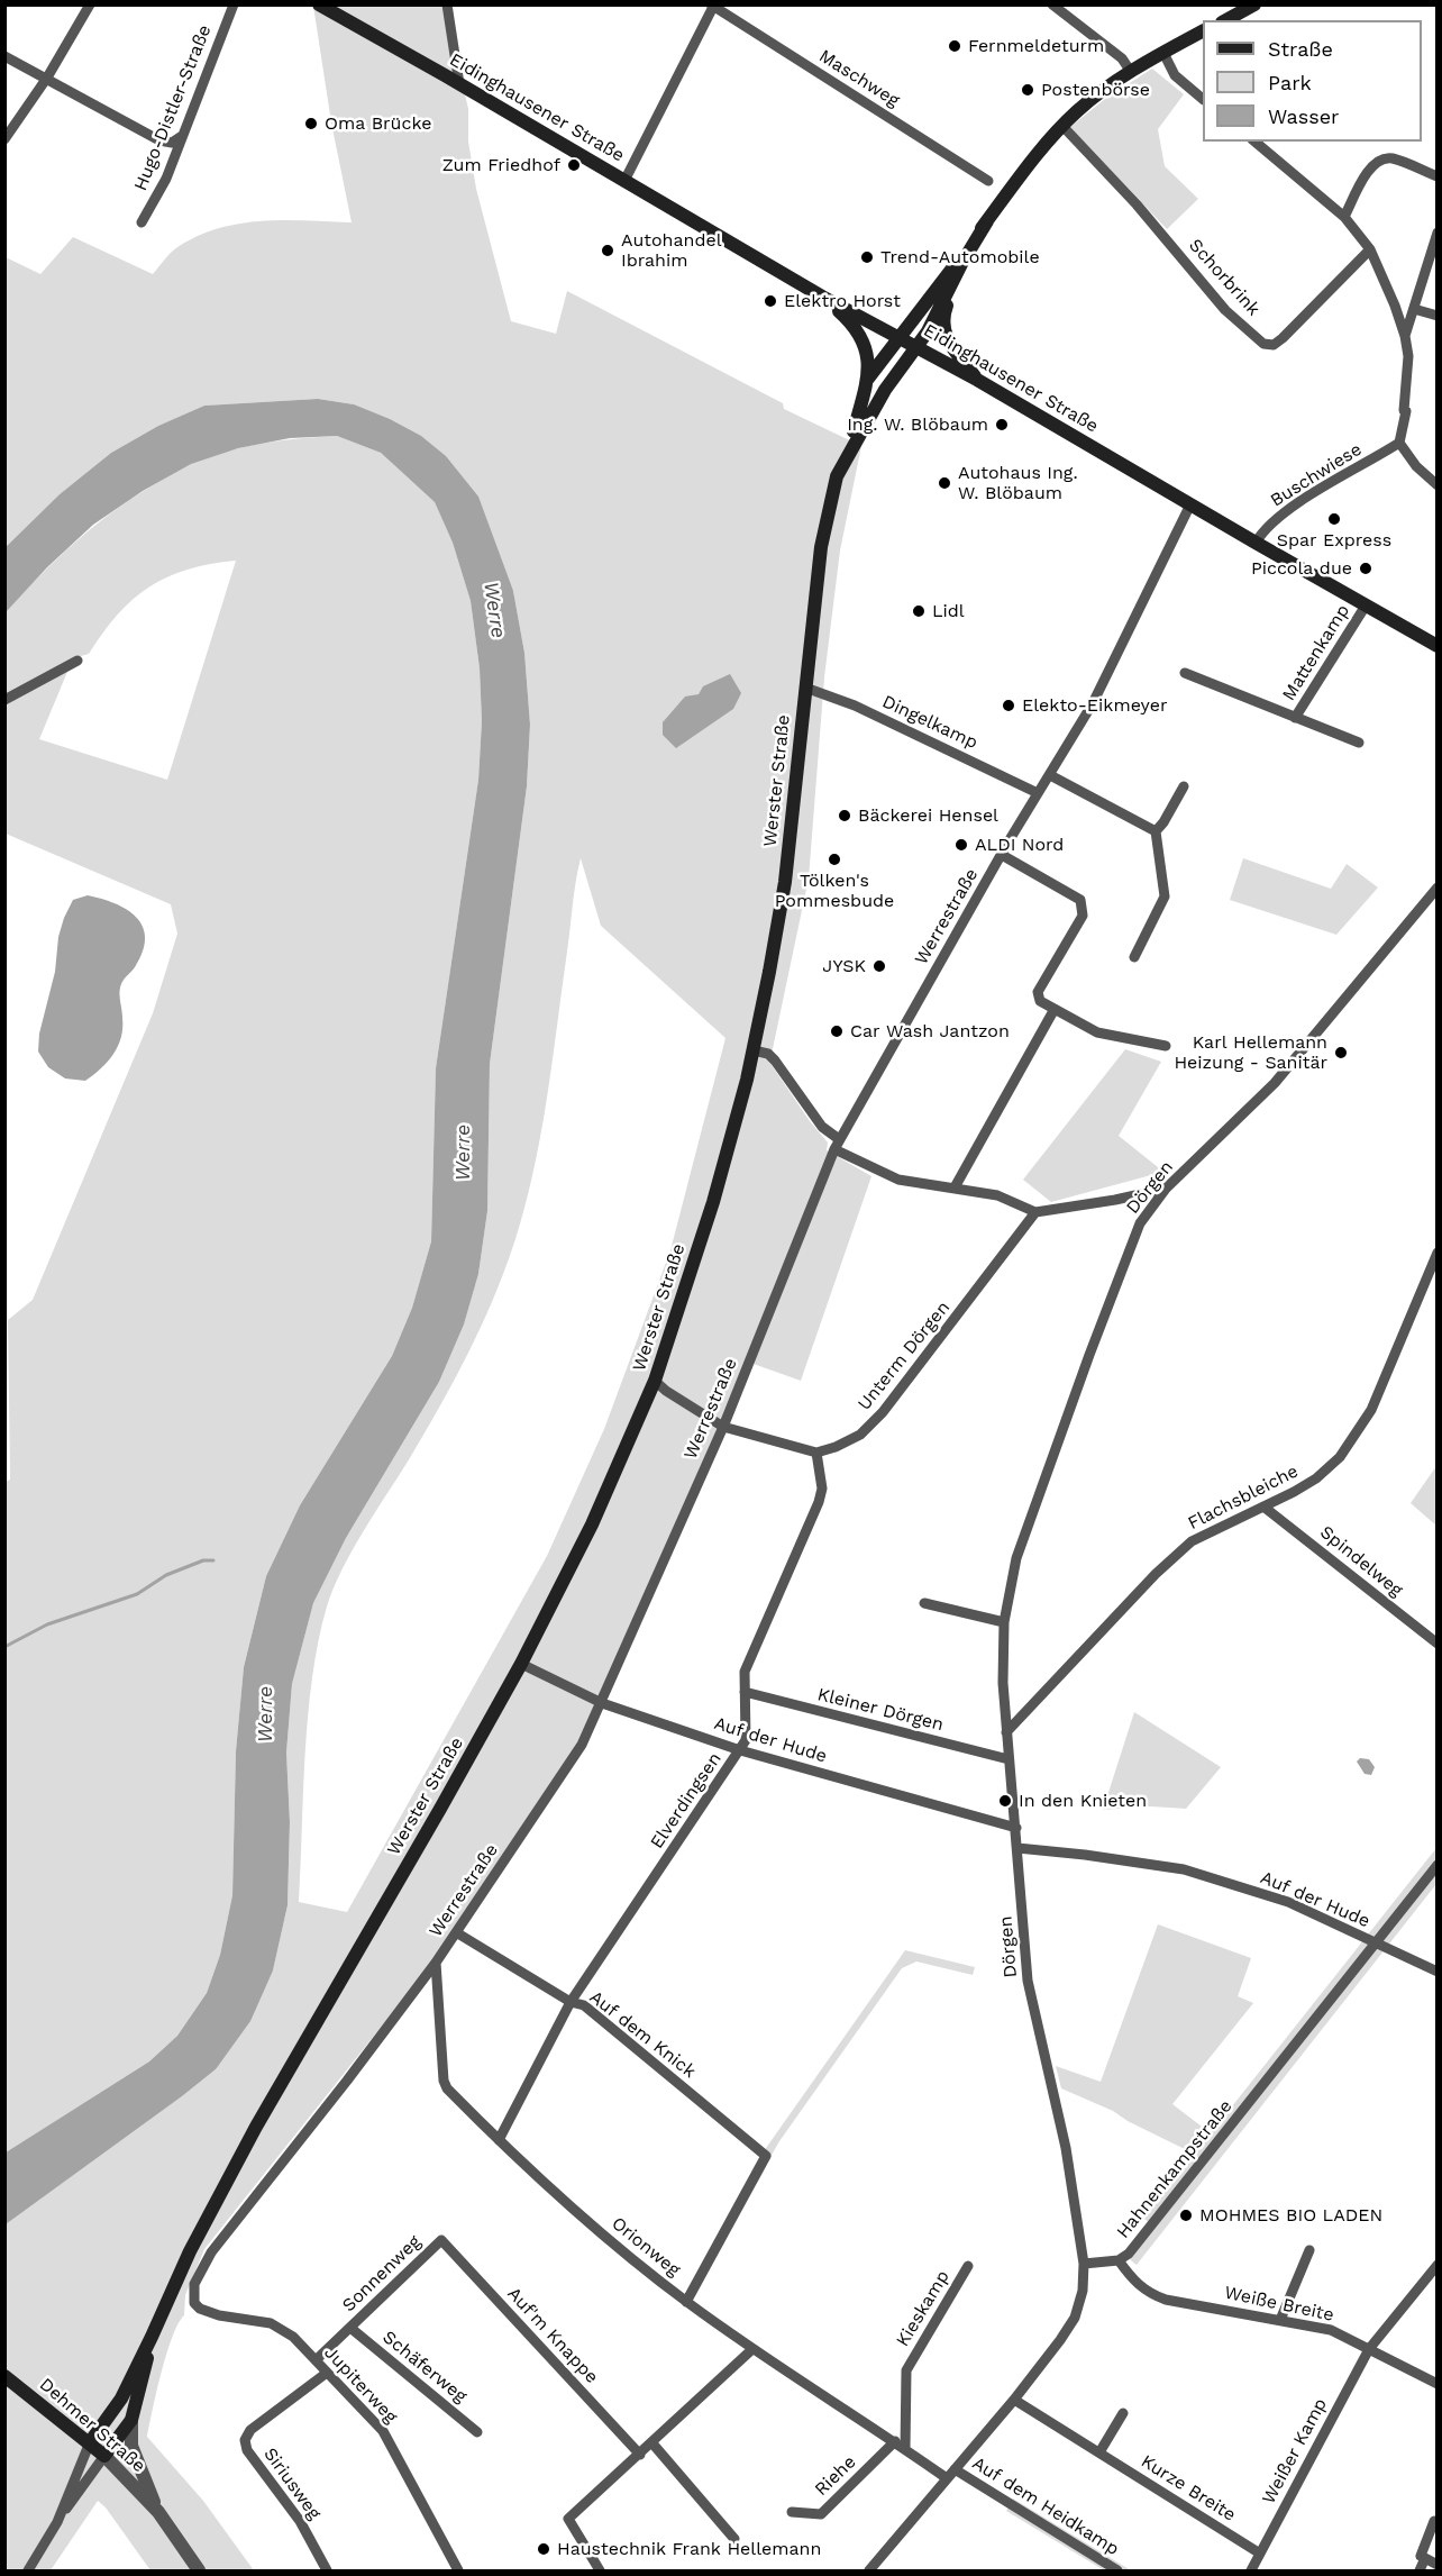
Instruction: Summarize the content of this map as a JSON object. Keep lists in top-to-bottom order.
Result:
{
  "streets": {
    "main road": ["Eidinghausener Straße", "Werster Straße", "Dehmer Straße"],
    "street": [
      "Maschweg",
      "Hugo-Distler-Straße",
      "Schorbrink",
      "Buschwiese",
      "Mattenkamp",
      "Dingelkamp",
      "Werrestraße",
      "Dörgen",
      "Unterm Dörgen",
      "Flachsbleiche",
      "Spindelweg",
      "Kleiner Dörgen",
      "Auf der Hude",
      "Elverdingsen",
      "Auf dem Knick",
      "Hahnenkampstraße",
      "Orionweg",
      "Sonnenweg",
      "Weiße Breite",
      "Kieskamp",
      "Auf'm Knappe",
      "Schäferweg",
      "Jupiterweg",
      "Weißer Kamp",
      "Riehe",
      "Siriusweg",
      "Kurze Breite",
      "Auf dem Heidkamp"
    ]
  },
  "crossings": [
    ["Eidinghausener Straße", "Buschwiese"],
    ["Eidinghausener Straße", "Mattenkamp"],
    ["Eidinghausener Straße", "Werster Straße"],
    ["Eidinghausener Straße", "Werrestraße"],
    ["Schorbrink", "Werster Straße"],
    ["Dingelkamp", "Werster Straße"],
    ["Dingelkamp", "Werrestraße"],
    ["Werster Straße", "Auf der Hude"],
    ["Werster Straße", "Dehmer Straße"],
    ["Werrestraße", "Auf der Hude"],
    ["Werrestraße", "Auf dem Knick"],
    ["Werrestraße", "Orionweg"],
    ["Werrestraße", "Jupiterweg"],
    ["Dörgen", "Flachsbleiche"],
    ["Dörgen", "Kleiner Dörgen"],
    ["Dörgen", "Auf der Hude"],
    ["Dörgen", "Hahnenkampstraße"],
    ["Unterm Dörgen", "Elverdingsen"],
    ["Flachsbleiche", "Spindelweg"],
    ["Kleiner Dörgen", "Elverdingsen"],
    ["Auf der Hude", "Elverdingsen"],
    ["Auf der Hude", "Hahnenkampstraße"],
    ["Elverdingsen", "Auf dem Knick"],
    ["Elverdingsen", "Orionweg"],
    ["Auf dem Knick", "Orionweg"],
    ["Hahnenkampstraße", "Weiße Breite"],
    ["Orionweg", "Kieskamp"],
    ["Orionweg", "Riehe"],
    ["Sonnenweg", "Auf'm Knappe"],
    ["Sonnenweg", "Schäferweg"],
    ["Sonnenweg", "Jupiterweg"],
    ["Weiße Breite", "Weißer Kamp"],
    ["Jupiterweg", "Siriusweg"],
    ["Weißer Kamp", "Kurze Breite"]
  ],
  "water": ["Werre"],
  "places": [
    "Fernmeldeturm",
    "Postenbörse",
    "Oma Brücke",
    "Zum Friedhof",
    "Autohandel Ibrahim",
    "Trend-Automobile",
    "Elektro Horst",
    "Ing. W. Blöbaum",
    "Autohaus Ing. W. Blöbaum",
    "Spar Express",
    "Piccola due",
    "Lidl",
    "Elekto-Eikmeyer",
    "Bäckerei Hensel",
    "ALDI Nord",
    "Tölken's Pommesbude",
    "JYSK",
    "Car Wash Jantzon",
    "Karl Hellemann Heizung - Sanitär",
    "In den Knieten",
    "MOHMES BIO LADEN",
    "Haustechnik Frank Hellemann"
  ],
  "legend": ["Straße", "Park", "Wasser"]
}
